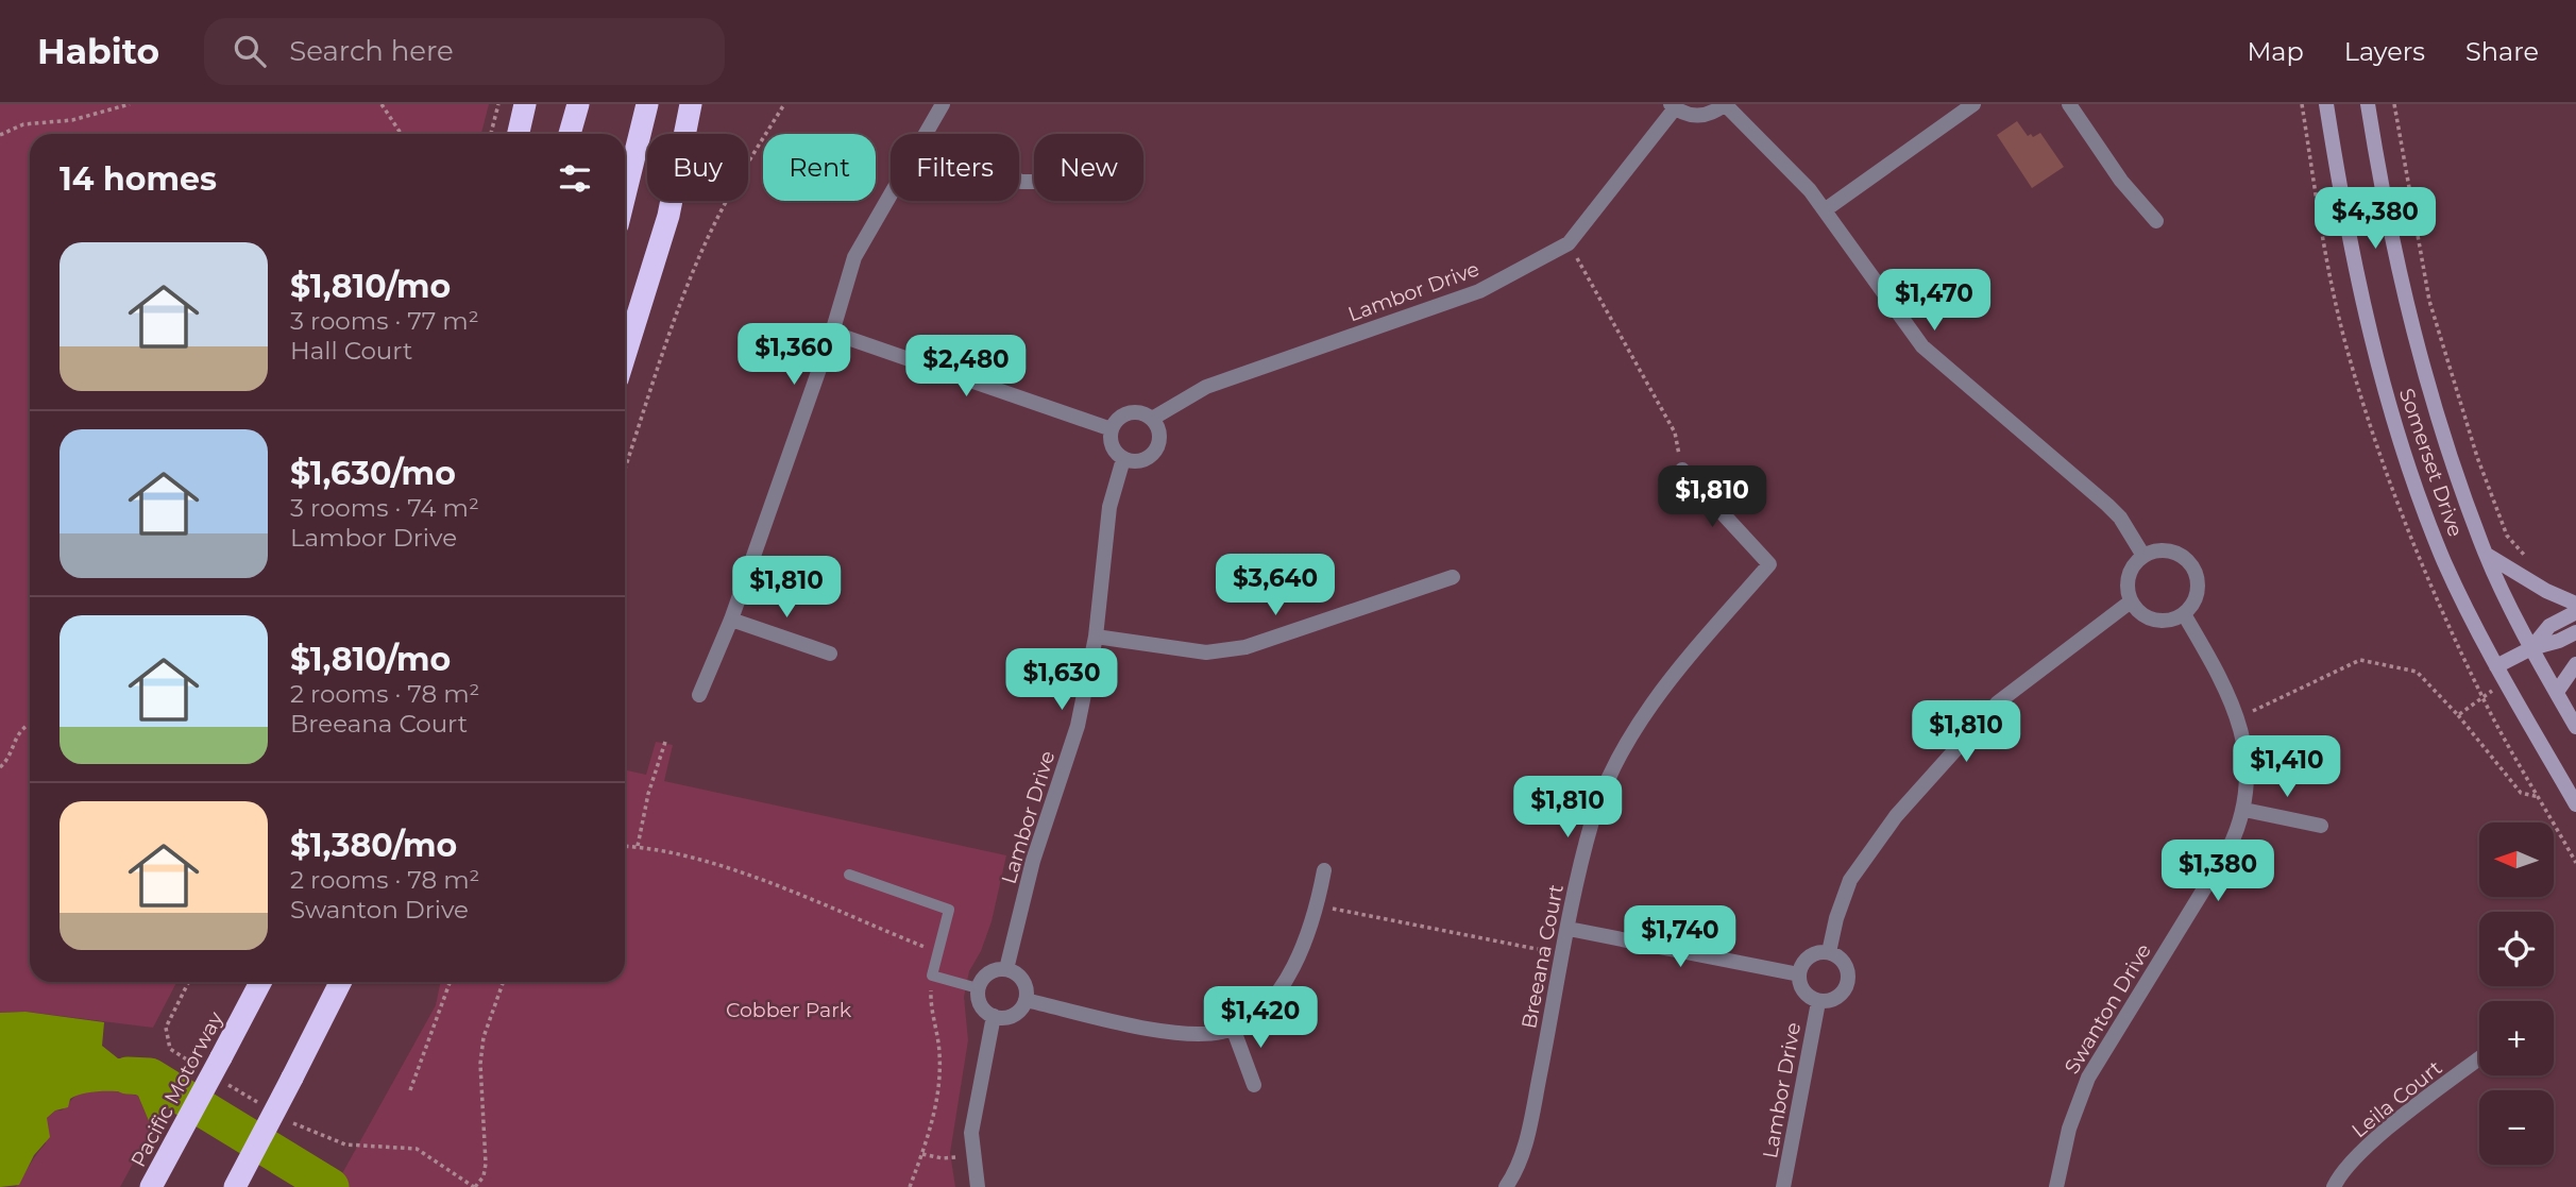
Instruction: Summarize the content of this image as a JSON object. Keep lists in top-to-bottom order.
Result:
{
  "streets": {
    "highway": ["Pacific Motorway"],
    "main road": ["Somerset Drive"],
    "street": [
      "Lambor Drive",
      "Breeana Court",
      "Swanton Drive",
      "Leila Court"
    ]
  },
  "parks": ["Cobber Park"],
  "north": "left",
  "page": {
    "header": "Habito",
    "search": "Search here",
    "nav": ["Map", "Layers", "Share"],
    "chip": [
      "Buy",
      "Rent",
      "Filters",
      "New"
    ],
    "heading": "14 homes",
    "price": [
      "$4,380",
      "$1,470",
      "$1,360",
      "$2,480",
      "$1,810",
      "$3,640",
      "$1,810",
      "$1,630",
      "$1,810",
      "$1,410",
      "$1,810",
      "$1,380",
      "$1,740",
      "$1,420"
    ],
    "list": [
      {
        "name": "$1,810/mo",
        "note": "3 rooms · 77 m² · Hall Court"
      },
      {
        "name": "$1,630/mo",
        "note": "3 rooms · 74 m² · Lambor Drive"
      },
      {
        "name": "$1,810/mo",
        "note": "2 rooms · 78 m² · Breeana Court"
      },
      {
        "name": "$1,380/mo",
        "note": "2 rooms · 78 m² · Swanton Drive"
      }
    ],
    "map_buttons": ["+", "−"]
  }
}
